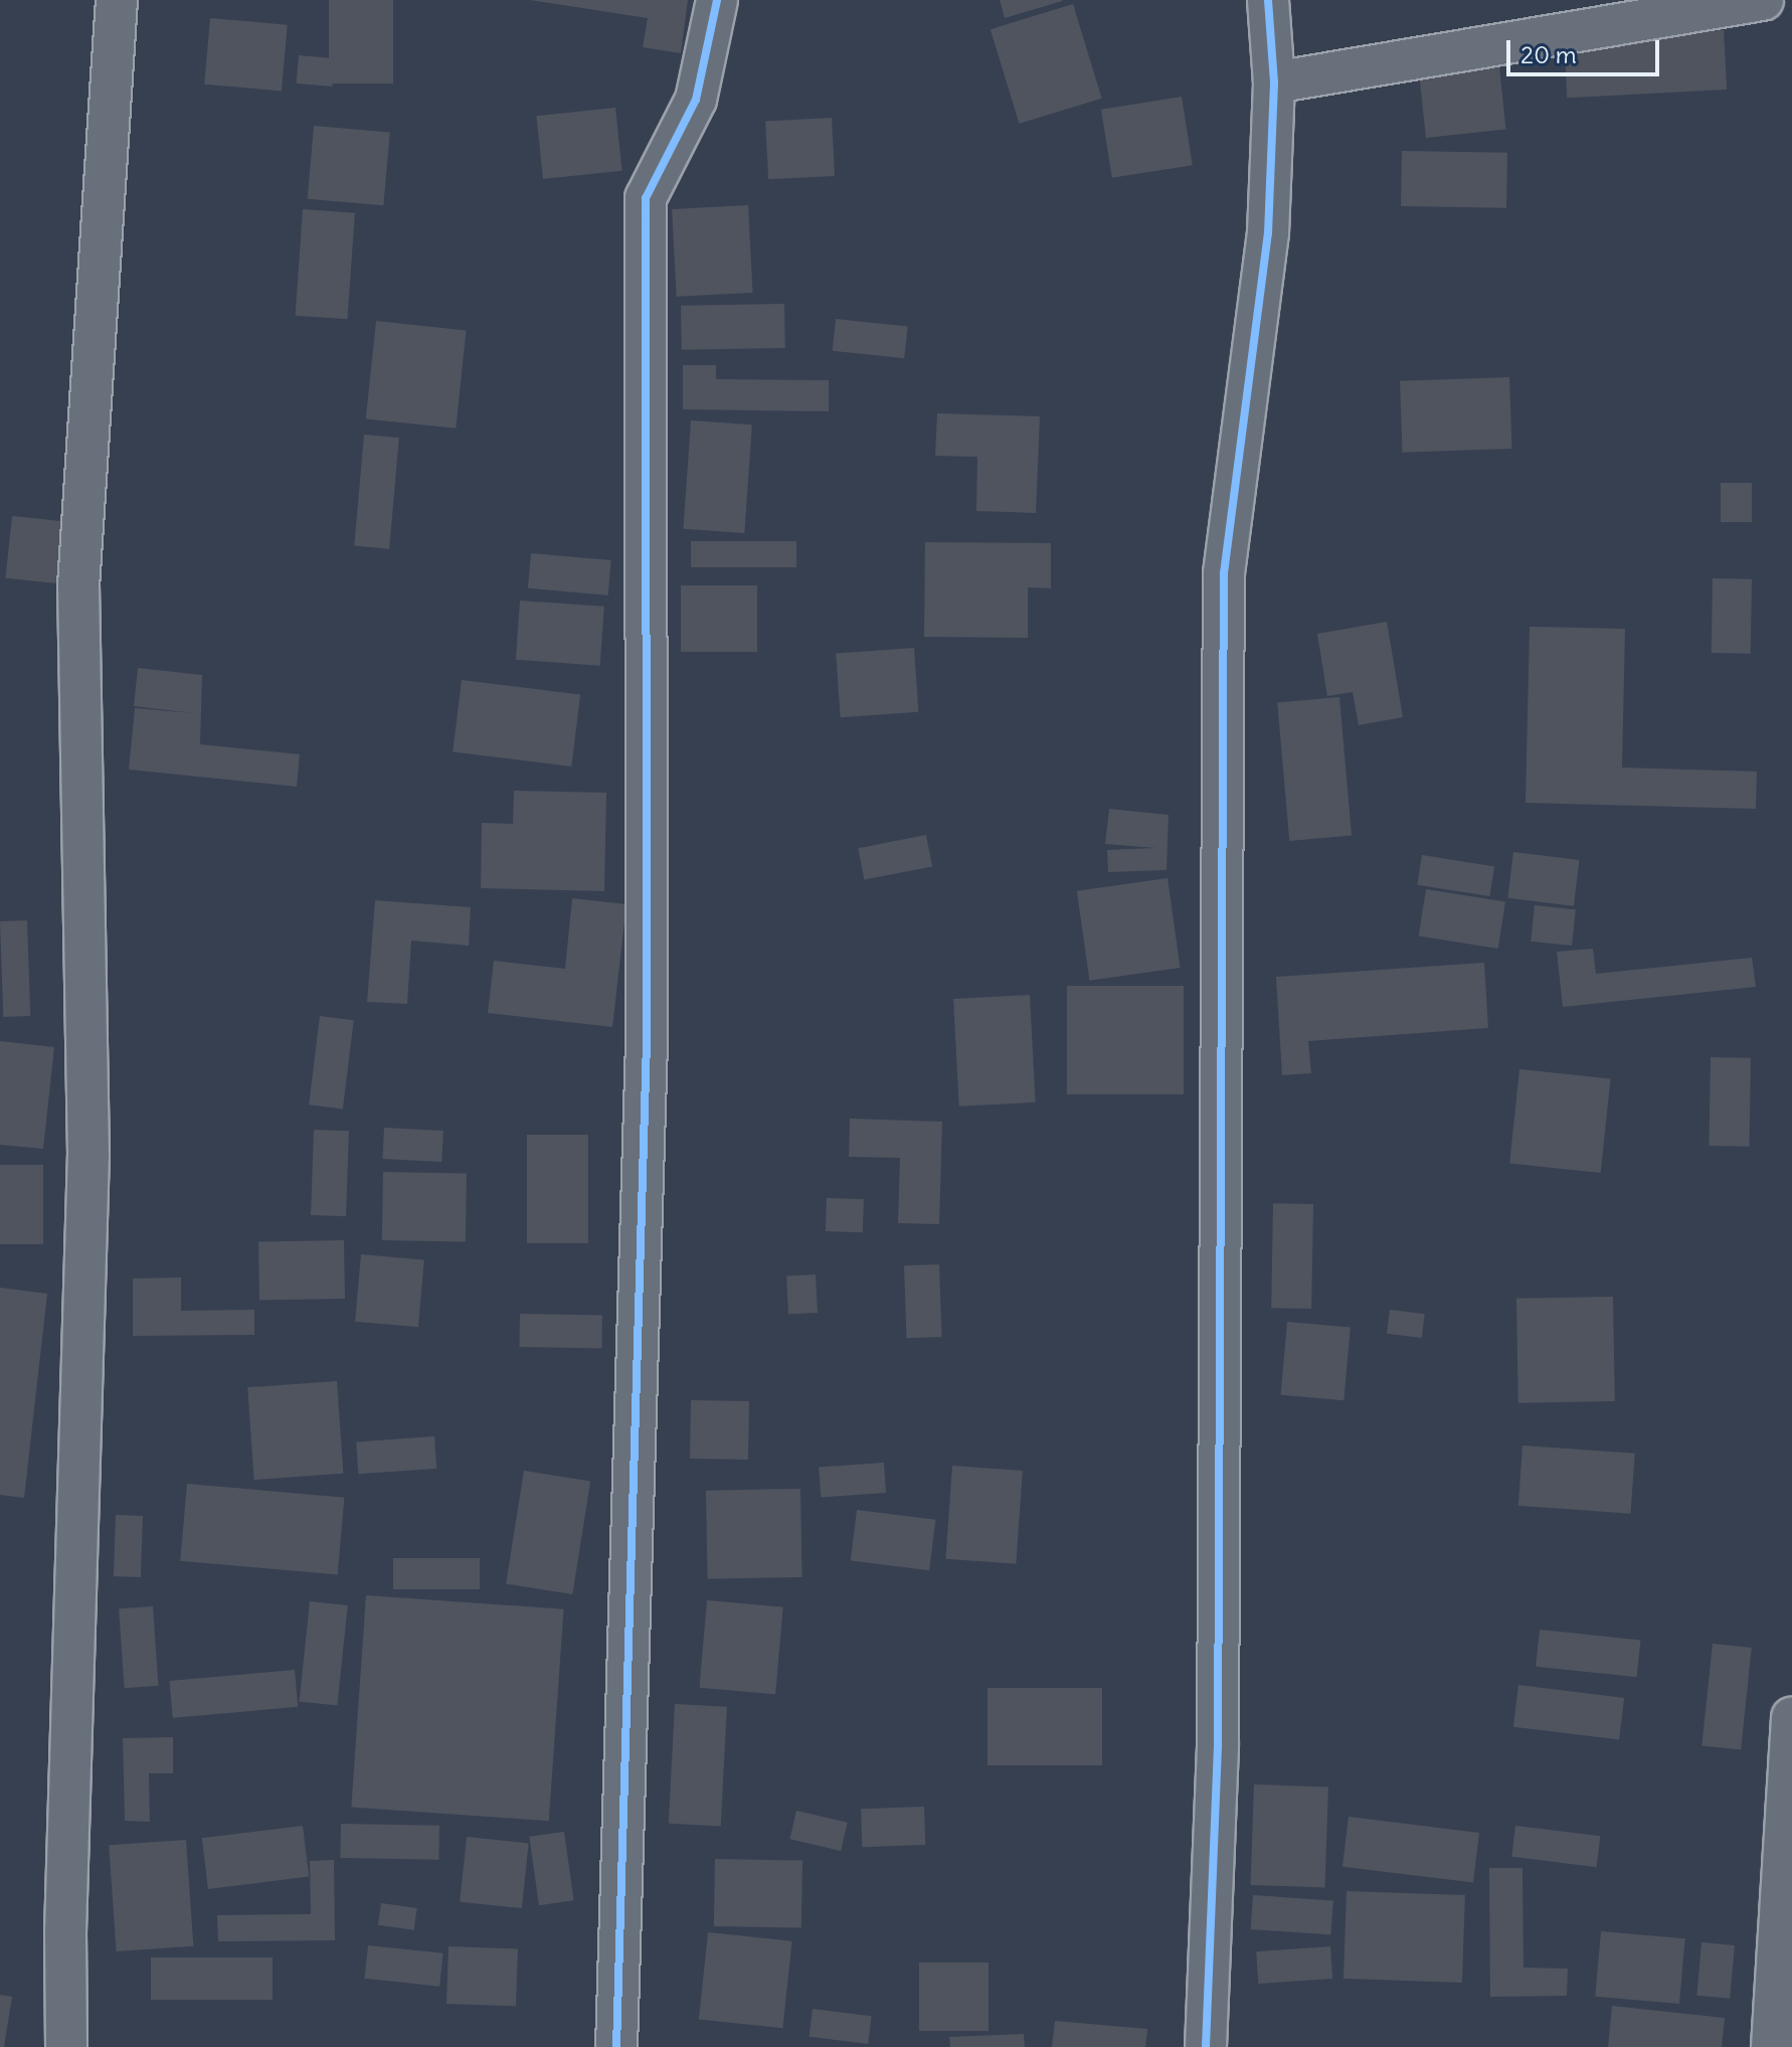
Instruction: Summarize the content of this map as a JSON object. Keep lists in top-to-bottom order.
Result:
{
  "scale_bar": "20 m"
}
